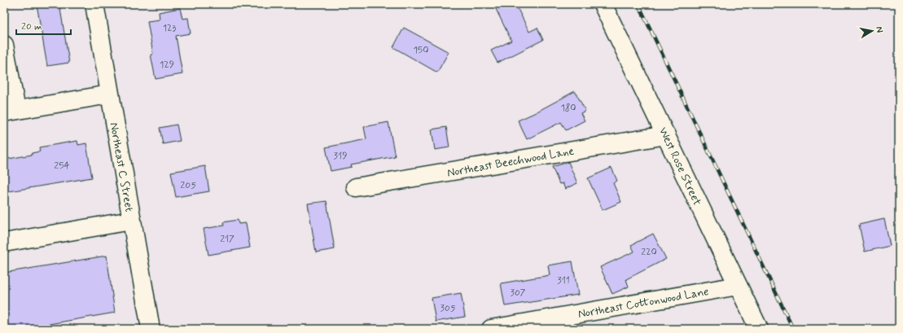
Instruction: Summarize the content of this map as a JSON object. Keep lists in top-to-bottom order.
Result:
{
  "streets": {
    "street": [
      "Northeast Beechwood Lane",
      "West Rose Street",
      "Northeast C Street",
      "Northeast Cottonwood Lane"
    ]
  },
  "crossings": [
    ["Northeast Beechwood Lane", "West Rose Street"],
    ["West Rose Street", "Northeast Cottonwood Lane"]
  ],
  "house_numbers": [
    "123",
    "150",
    "129",
    "180",
    "319",
    "254",
    "205",
    "217",
    "220",
    "311",
    "307",
    "305"
  ],
  "scale_bar": "20 m",
  "north": "right"
}
